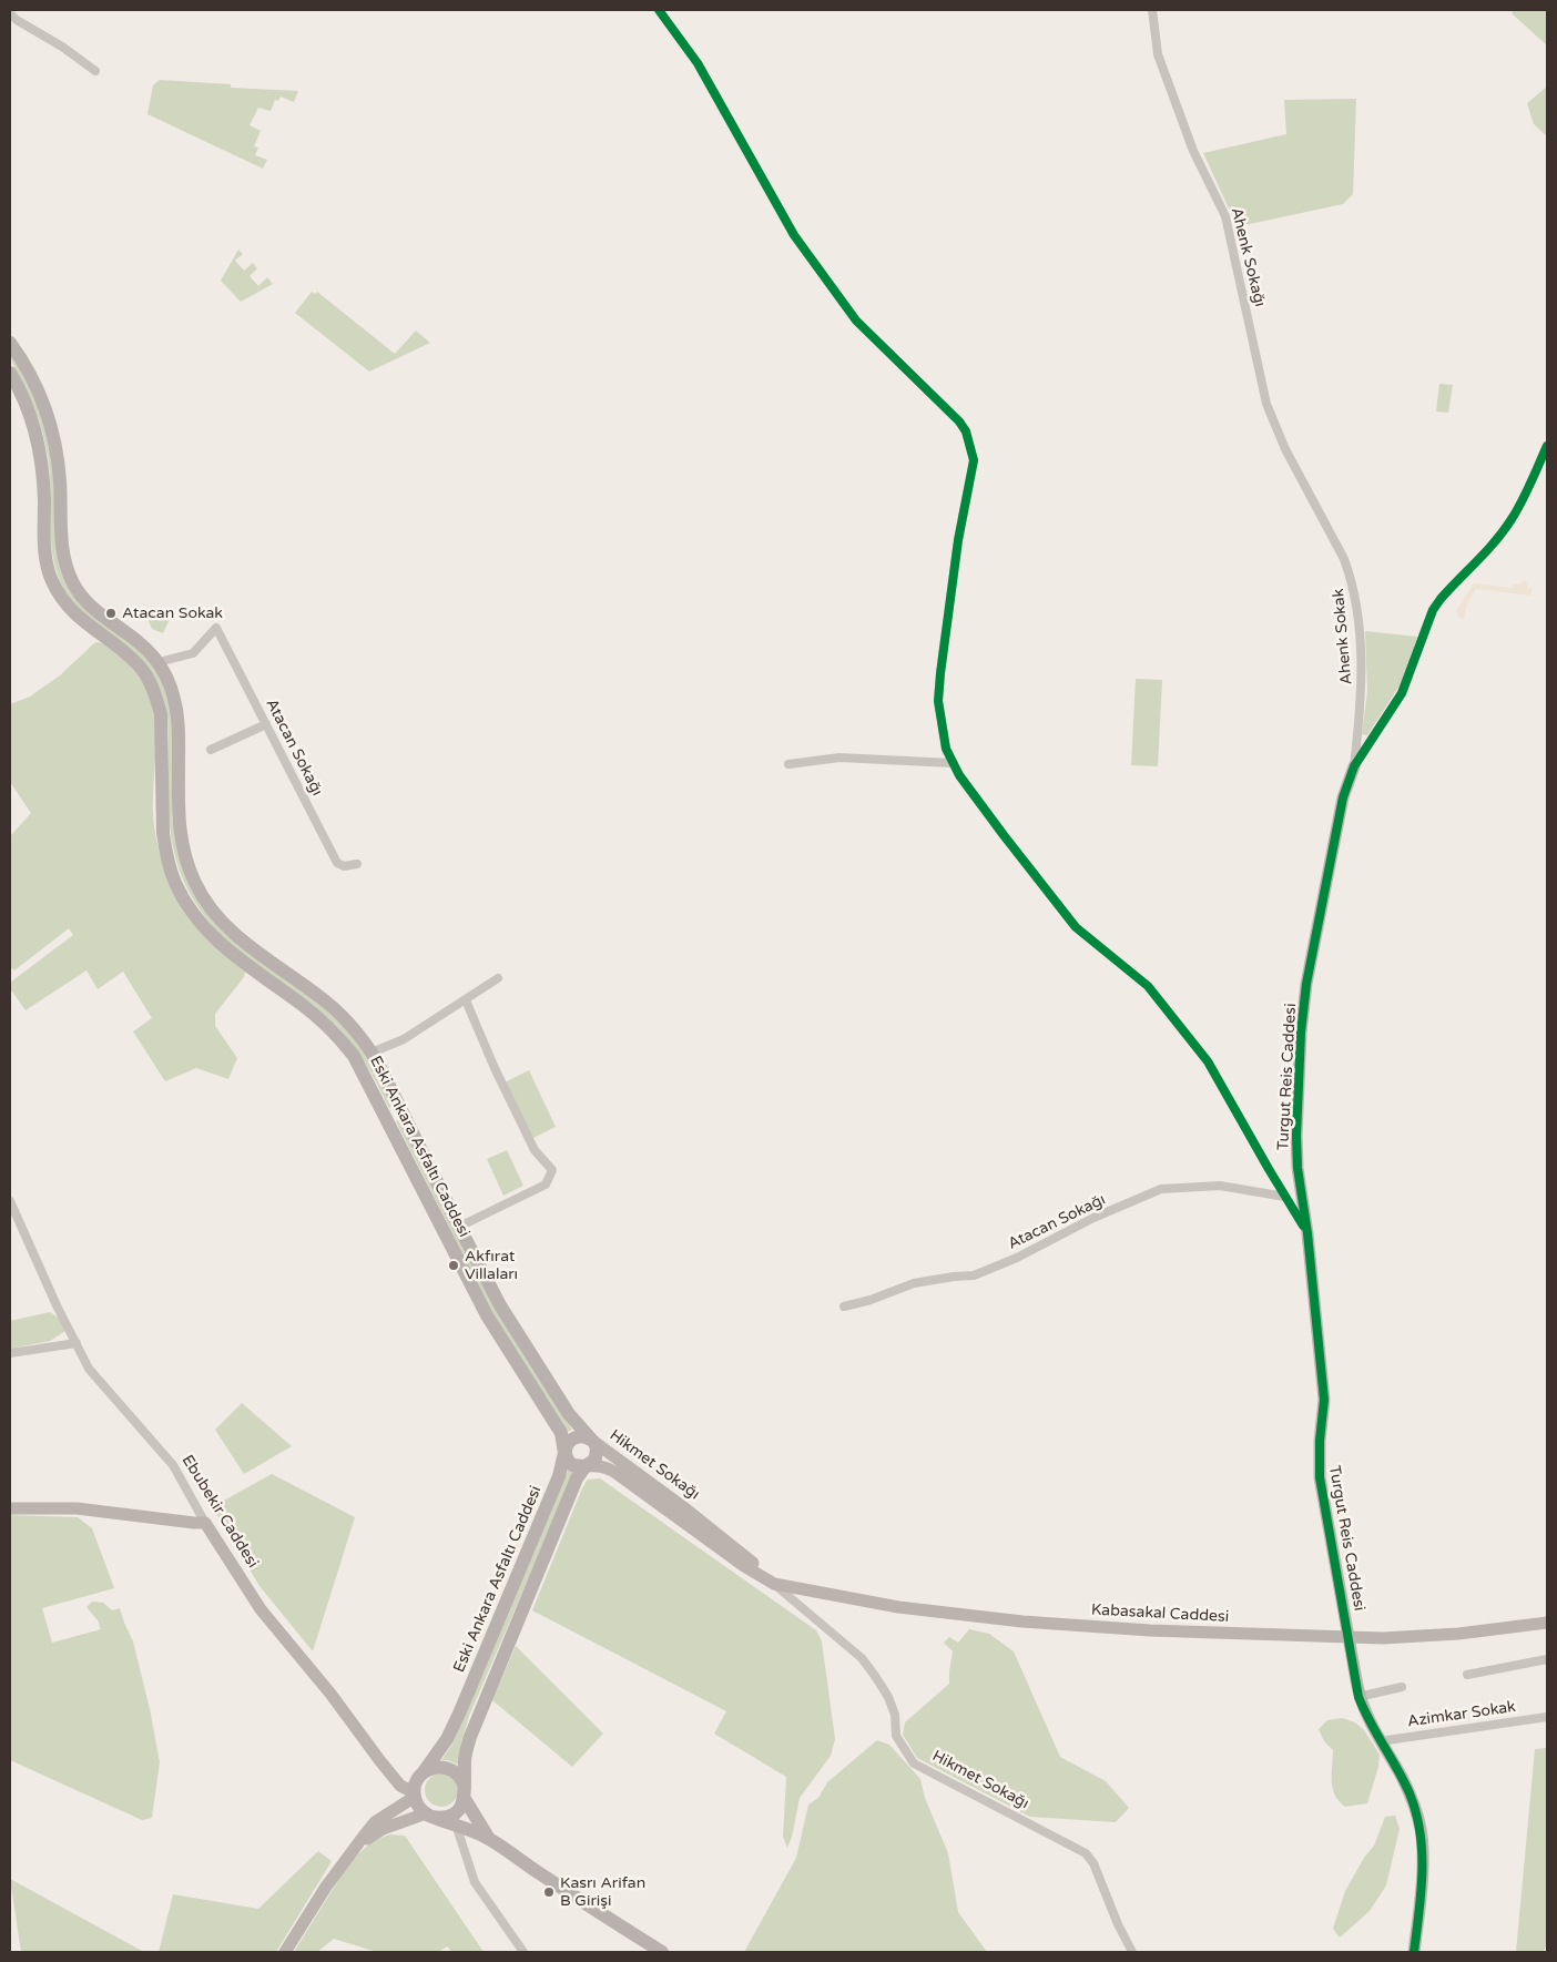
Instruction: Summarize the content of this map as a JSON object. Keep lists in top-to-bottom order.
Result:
{
  "streets": {
    "main road": ["Eski Ankara Asfaltı Caddesi"],
    "street": [
      "Ahenk Sokağı",
      "Ahenk Sokak",
      "Atacan Sokağı",
      "Turgut Reis Caddesi",
      "Hikmet Sokağı",
      "Ebubekir Caddesi",
      "Kabasakal Caddesi",
      "Azimkar Sokak"
    ]
  },
  "crossings": [
    ["Ahenk Sokağı", "Ahenk Sokak"],
    ["Ahenk Sokak", "Turgut Reis Caddesi"],
    ["Atacan Sokağı", "Eski Ankara Asfaltı Caddesi"],
    ["Turgut Reis Caddesi", "Kabasakal Caddesi"],
    ["Turgut Reis Caddesi", "Azimkar Sokak"],
    ["Eski Ankara Asfaltı Caddesi", "Hikmet Sokağı"],
    ["Eski Ankara Asfaltı Caddesi", "Ebubekir Caddesi"],
    ["Hikmet Sokağı", "Kabasakal Caddesi"]
  ],
  "places": ["Atacan Sokak", "Akfırat Villaları", "Kasrı Arifan B Girişi"]
}
